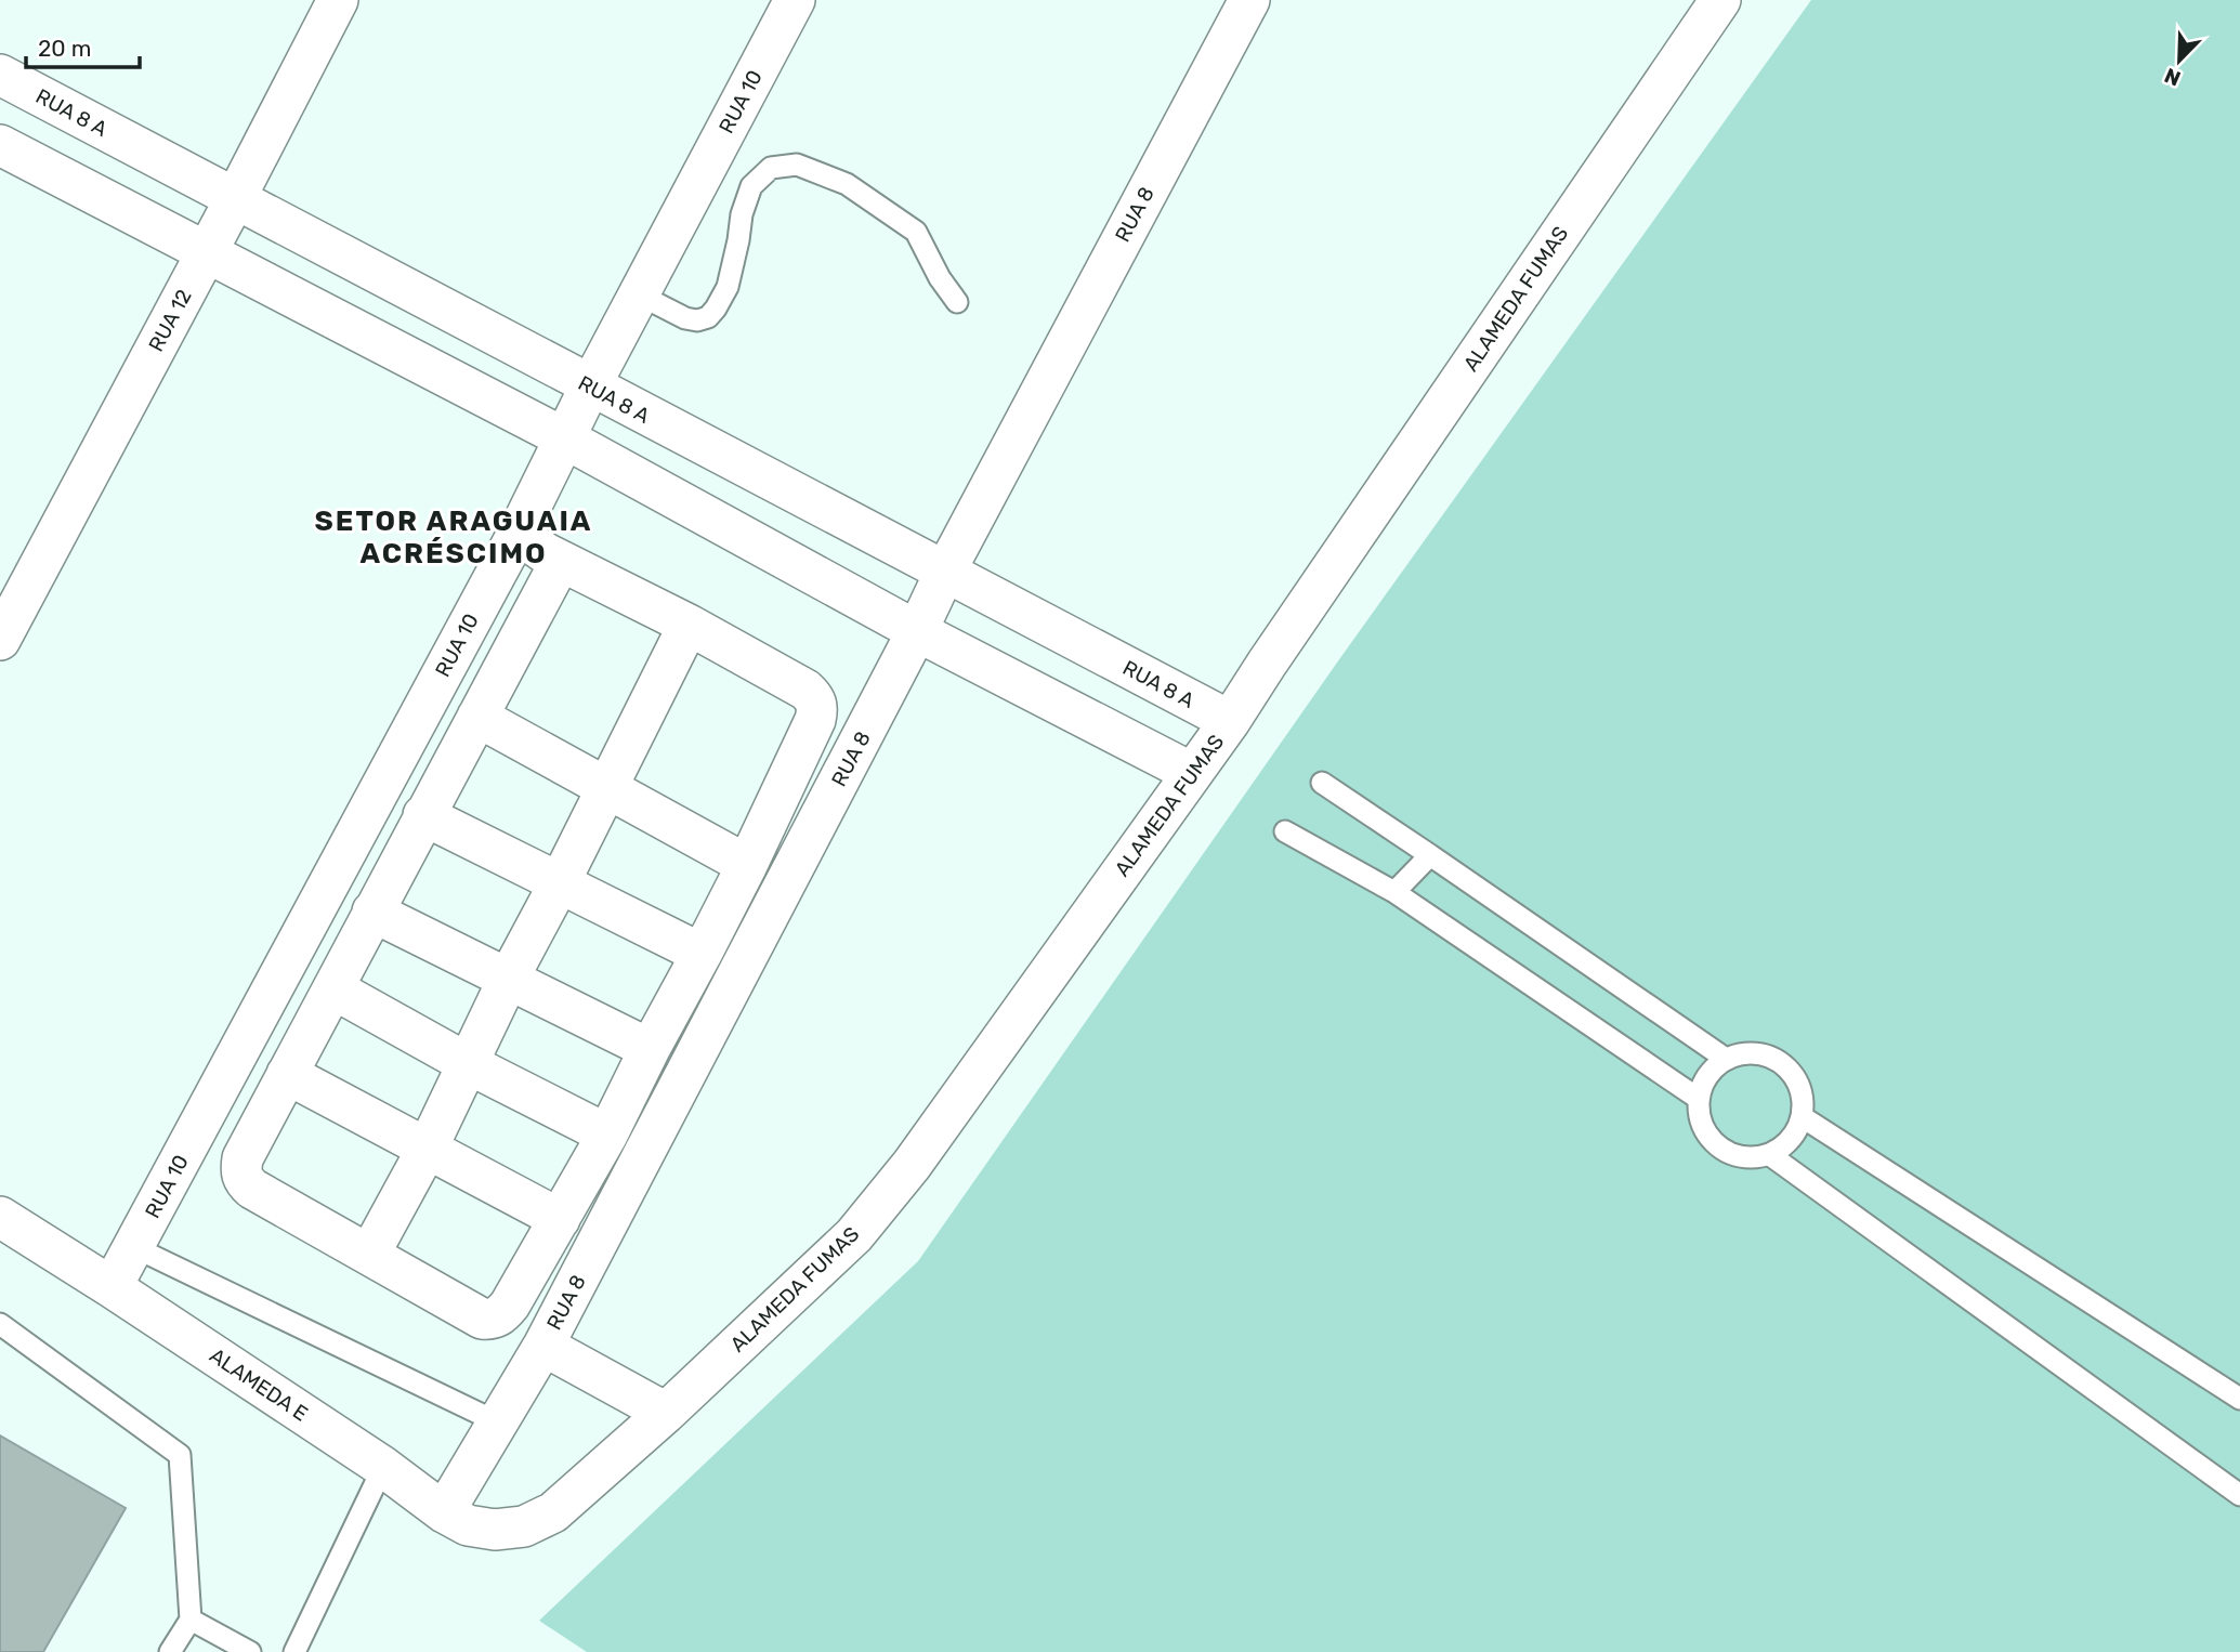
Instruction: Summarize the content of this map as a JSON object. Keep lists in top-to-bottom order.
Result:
{
  "streets": {
    "street": [
      "RUA 10",
      "RUA 8 A",
      "RUA 8",
      "ALAMEDA FUMAS",
      "RUA 12",
      "ALAMEDA E"
    ]
  },
  "crossings": [
    ["RUA 10", "RUA 8 A"],
    ["RUA 10", "ALAMEDA E"],
    ["RUA 8 A", "RUA 8"],
    ["RUA 8 A", "ALAMEDA FUMAS"],
    ["RUA 8 A", "RUA 12"],
    ["RUA 8", "ALAMEDA E"],
    ["ALAMEDA FUMAS", "ALAMEDA E"]
  ],
  "districts": ["SETOR ARAGUAIA ACRÉSCIMO"],
  "scale_bar": "20 m",
  "north": "bottom left"
}
